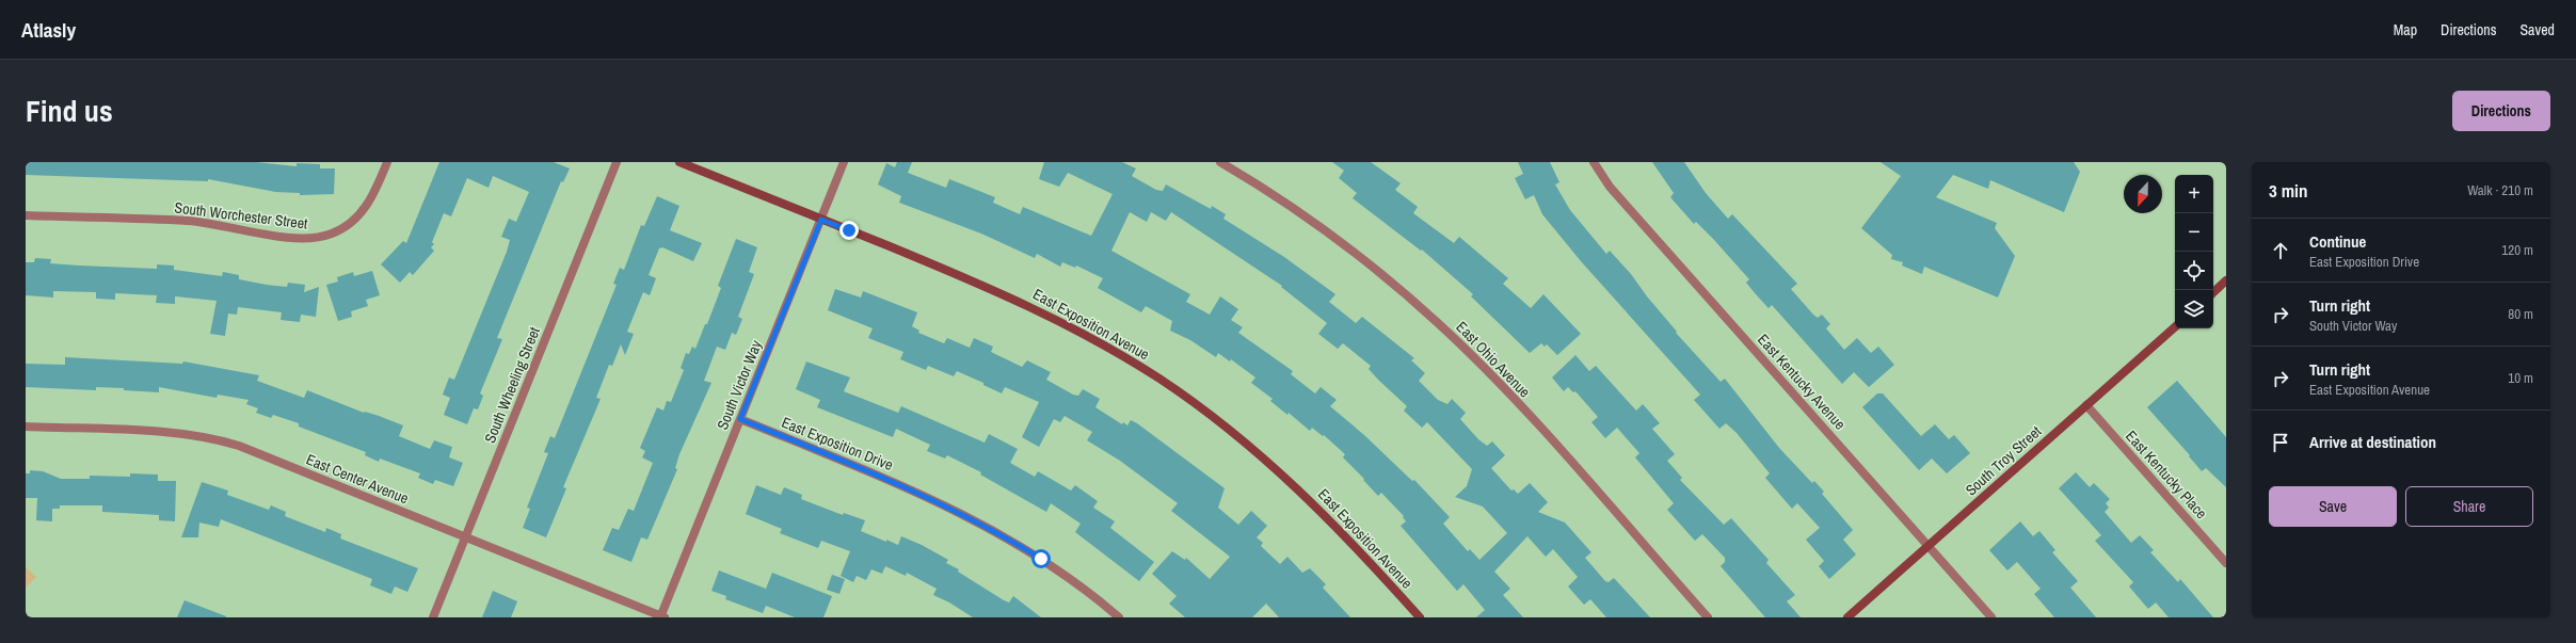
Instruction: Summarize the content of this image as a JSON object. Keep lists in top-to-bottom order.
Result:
{
  "streets": {
    "street": [
      "South Worchester Street",
      "East Exposition Avenue",
      "East Ohio Avenue",
      "East Kentucky Avenue",
      "South Wheeling Street",
      "South Victor Way",
      "East Exposition Drive",
      "South Troy Street",
      "East Kentucky Place",
      "East Center Avenue"
    ]
  },
  "crossings": [
    ["East Exposition Avenue", "South Victor Way"],
    ["East Kentucky Avenue", "South Troy Street"],
    ["South Wheeling Street", "East Center Avenue"],
    ["South Victor Way", "East Exposition Drive"],
    ["South Victor Way", "East Center Avenue"],
    ["South Troy Street", "East Kentucky Place"]
  ],
  "north": "bottom",
  "page": {
    "header": "Atlasly",
    "nav": ["Map", "Directions", "Saved"],
    "title": "Find us",
    "buttons": [
      "Directions",
      ["Save", "Share"]
    ],
    "heading": ["3 min", "Walk · 210 m"],
    "map_buttons": ["+", "−"],
    "list": [
      ["Continue", "East Exposition Drive", "120 m"],
      ["Turn right", "South Victor Way", "80 m"],
      ["Turn right", "East Exposition Avenue", "10 m"],
      "Arrive at destination"
    ]
  }
}
